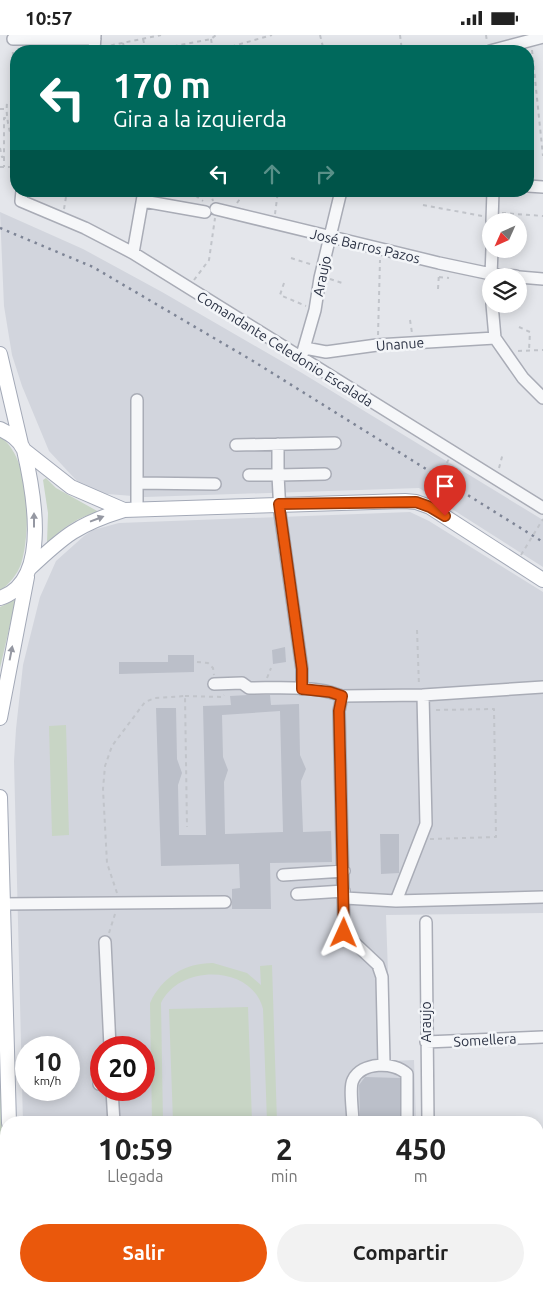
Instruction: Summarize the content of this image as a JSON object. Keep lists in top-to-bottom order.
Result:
{
  "streets": {
    "street": [
      "José Barros Pazos",
      "Araujo",
      "Unanue",
      "Comandante Celedonio Escalada",
      "Somellera"
    ]
  },
  "crossings": [
    ["José Barros Pazos", "Araujo"],
    ["Araujo", "Unanue"],
    ["Araujo", "Comandante Celedonio Escalada"],
    ["Araujo", "Somellera"],
    ["Unanue", "Comandante Celedonio Escalada"]
  ],
  "north": "bottom left",
  "page": {
    "status": "10:57",
    "turn": ["170 m", "Gira a la izquierda"],
    "speed": "10 km/h",
    "limit": "20",
    "eta": [
      "10:59",
      "Llegada",
      "2",
      "min",
      "450",
      "m"
    ],
    "buttons": ["Salir", "Compartir"]
  }
}
